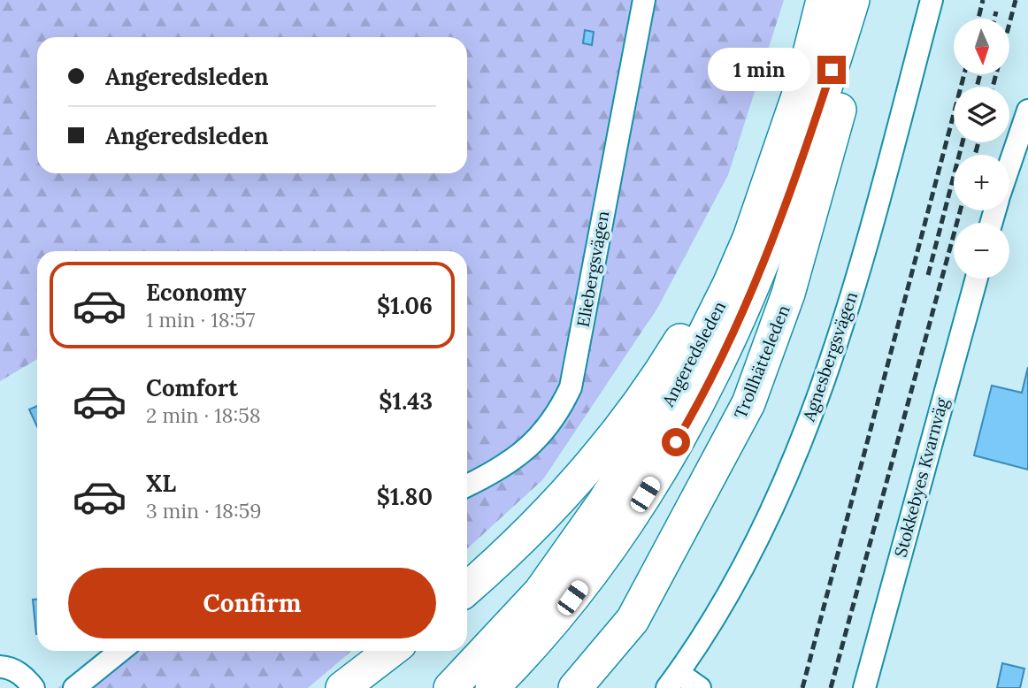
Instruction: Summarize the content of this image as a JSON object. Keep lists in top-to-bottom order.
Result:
{
  "streets": {
    "highway": ["Angeredsleden", "Trollhätteleden"],
    "street": ["Eliebergsvägen", "Agnesbergsvägen", "Stokkebyes Kvarnväg"]
  },
  "north": "bottom",
  "page": {
    "map_buttons": ["+", "−"],
    "banner": ["Angeredsleden", "Angeredsleden"],
    "bubble": "1 min",
    "list": [
      {
        "name": "Economy",
        "note": "1 min · 18:57",
        "value": "$1.06"
      },
      {
        "name": "Comfort",
        "note": "2 min · 18:58",
        "value": "$1.43"
      },
      {
        "name": "XL",
        "note": "3 min · 18:59",
        "value": "$1.80"
      }
    ],
    "buttons": "Confirm"
  }
}
